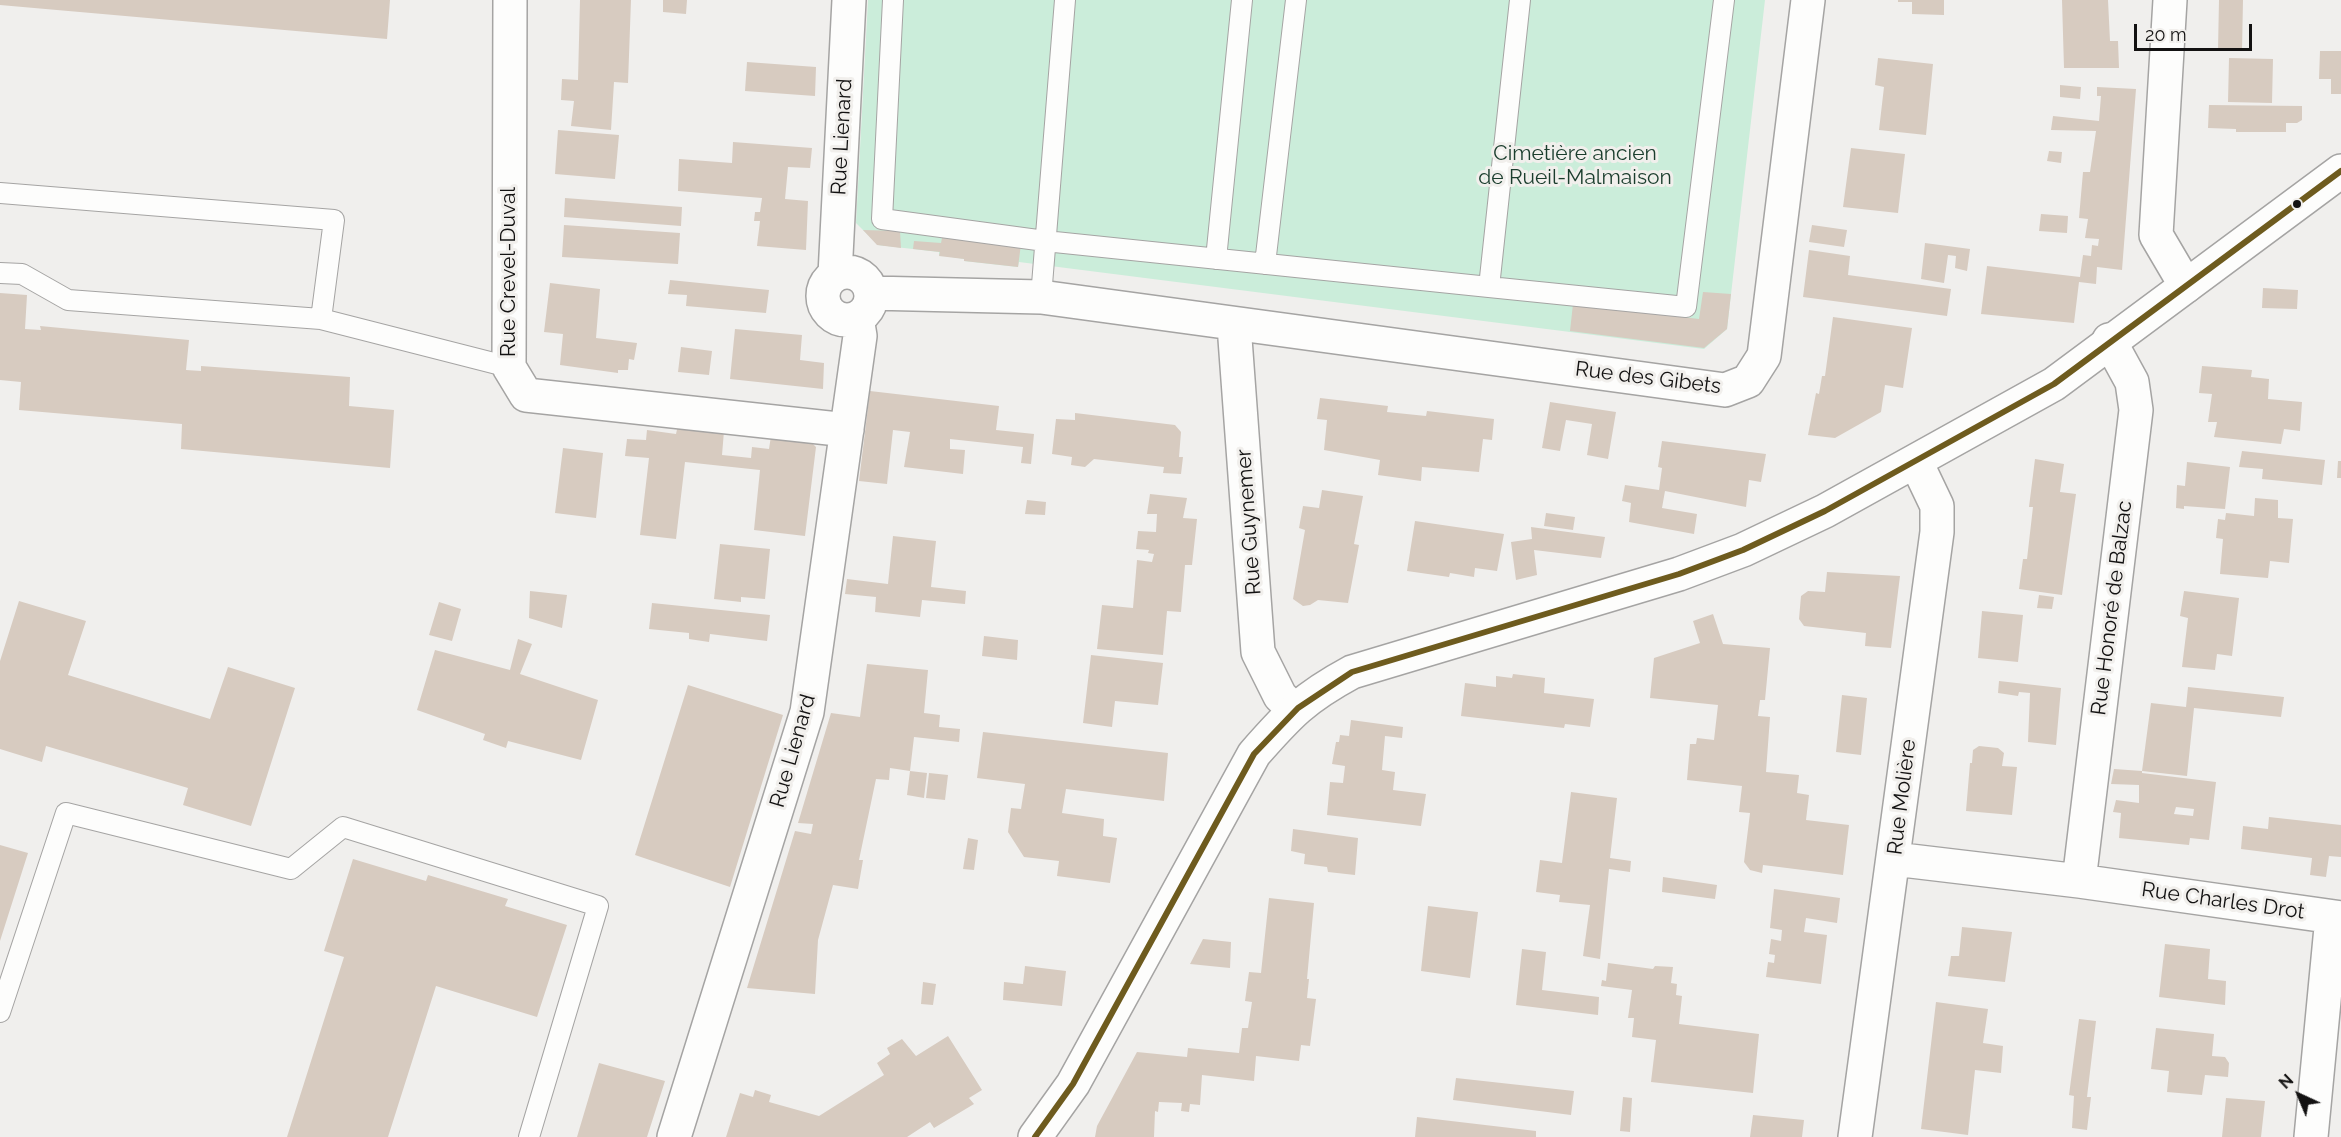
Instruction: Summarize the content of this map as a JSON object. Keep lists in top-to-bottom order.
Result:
{
  "streets": {
    "street": [
      "Rue Lienard",
      "Rue Crevel-Duval",
      "Rue des Gibets",
      "Rue Guynemer",
      "Rue Honoré de Balzac",
      "Rue Molière",
      "Rue Charles Drot"
    ]
  },
  "crossings": [
    ["Rue Lienard", "Rue Crevel-Duval"],
    ["Rue Lienard", "Rue des Gibets"],
    ["Rue des Gibets", "Rue Guynemer"],
    ["Rue Honoré de Balzac", "Rue Charles Drot"],
    ["Rue Molière", "Rue Charles Drot"]
  ],
  "parks": ["Cimetière ancien de Rueil-Malmaison"],
  "scale_bar": "20 m",
  "north": "top left"
}
